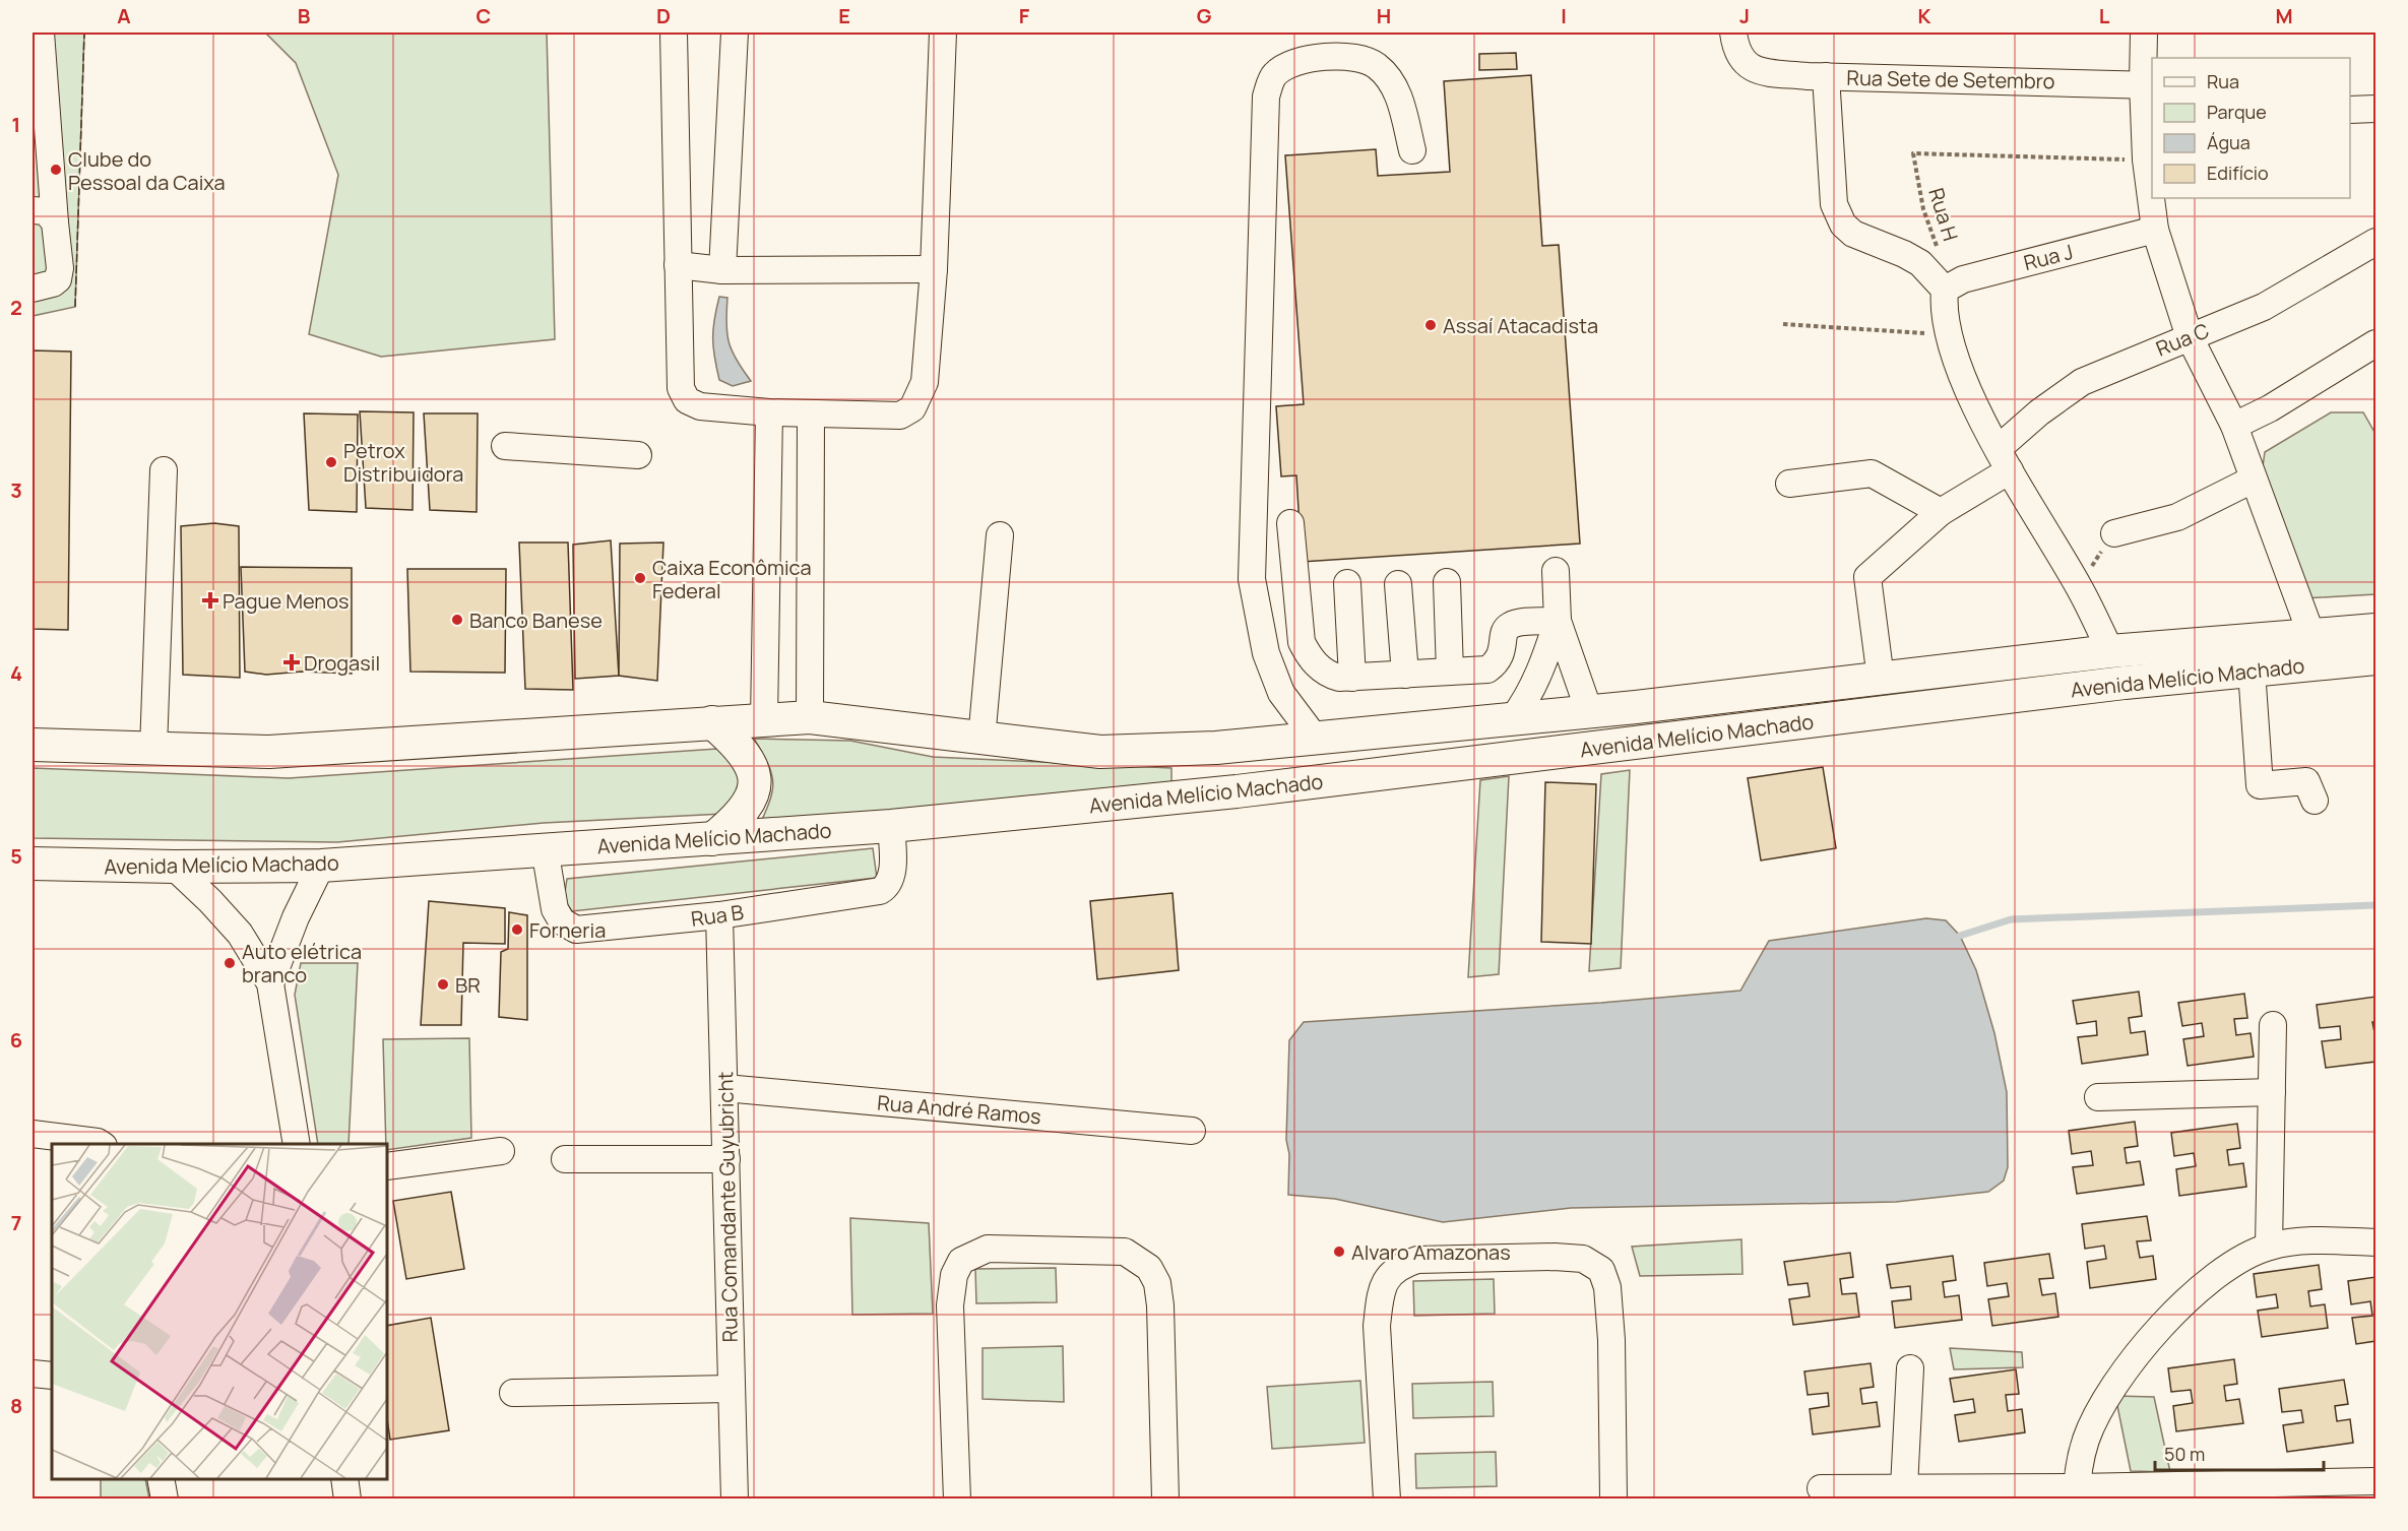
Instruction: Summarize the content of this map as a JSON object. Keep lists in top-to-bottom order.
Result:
{
  "streets": {
    "main road": ["Avenida Melício Machado"],
    "street": [
      "Rua Sete de Setembro",
      "Rua J",
      "Rua C",
      "Rua B",
      "Rua André Ramos",
      "Rua Comandante Guyubricht"
    ],
    "path": ["Rua H"]
  },
  "crossings": [
    ["Rua H", "Rua J"],
    ["Rua C", "Avenida Melício Machado"],
    ["Avenida Melício Machado", "Rua B"],
    ["Rua B", "Rua Comandante Guyubricht"],
    ["Rua André Ramos", "Rua Comandante Guyubricht"]
  ],
  "places": {
    "other": [
      "Clube do Pessoal da Caixa",
      "Assaí Atacadista",
      "Petrox Distribuidora",
      "Caixa Econômica Federal",
      "Banco Banese",
      "Forneria",
      "Auto elétrica branco",
      "BR",
      "Alvaro Amazonas"
    ],
    "health": ["Pague Menos", "Drogasil"]
  },
  "legend": [
    "Rua",
    "Parque",
    "Água",
    "Edifício"
  ],
  "scale_bar": "50 m",
  "grid": {
    "columns": [
      "A",
      "B",
      "C",
      "D",
      "E",
      "F",
      "G",
      "H",
      "I",
      "J",
      "K",
      "L",
      "M"
    ],
    "rows": [
      "1",
      "2",
      "3",
      "4",
      "5",
      "6",
      "7",
      "8"
    ]
  }
}
